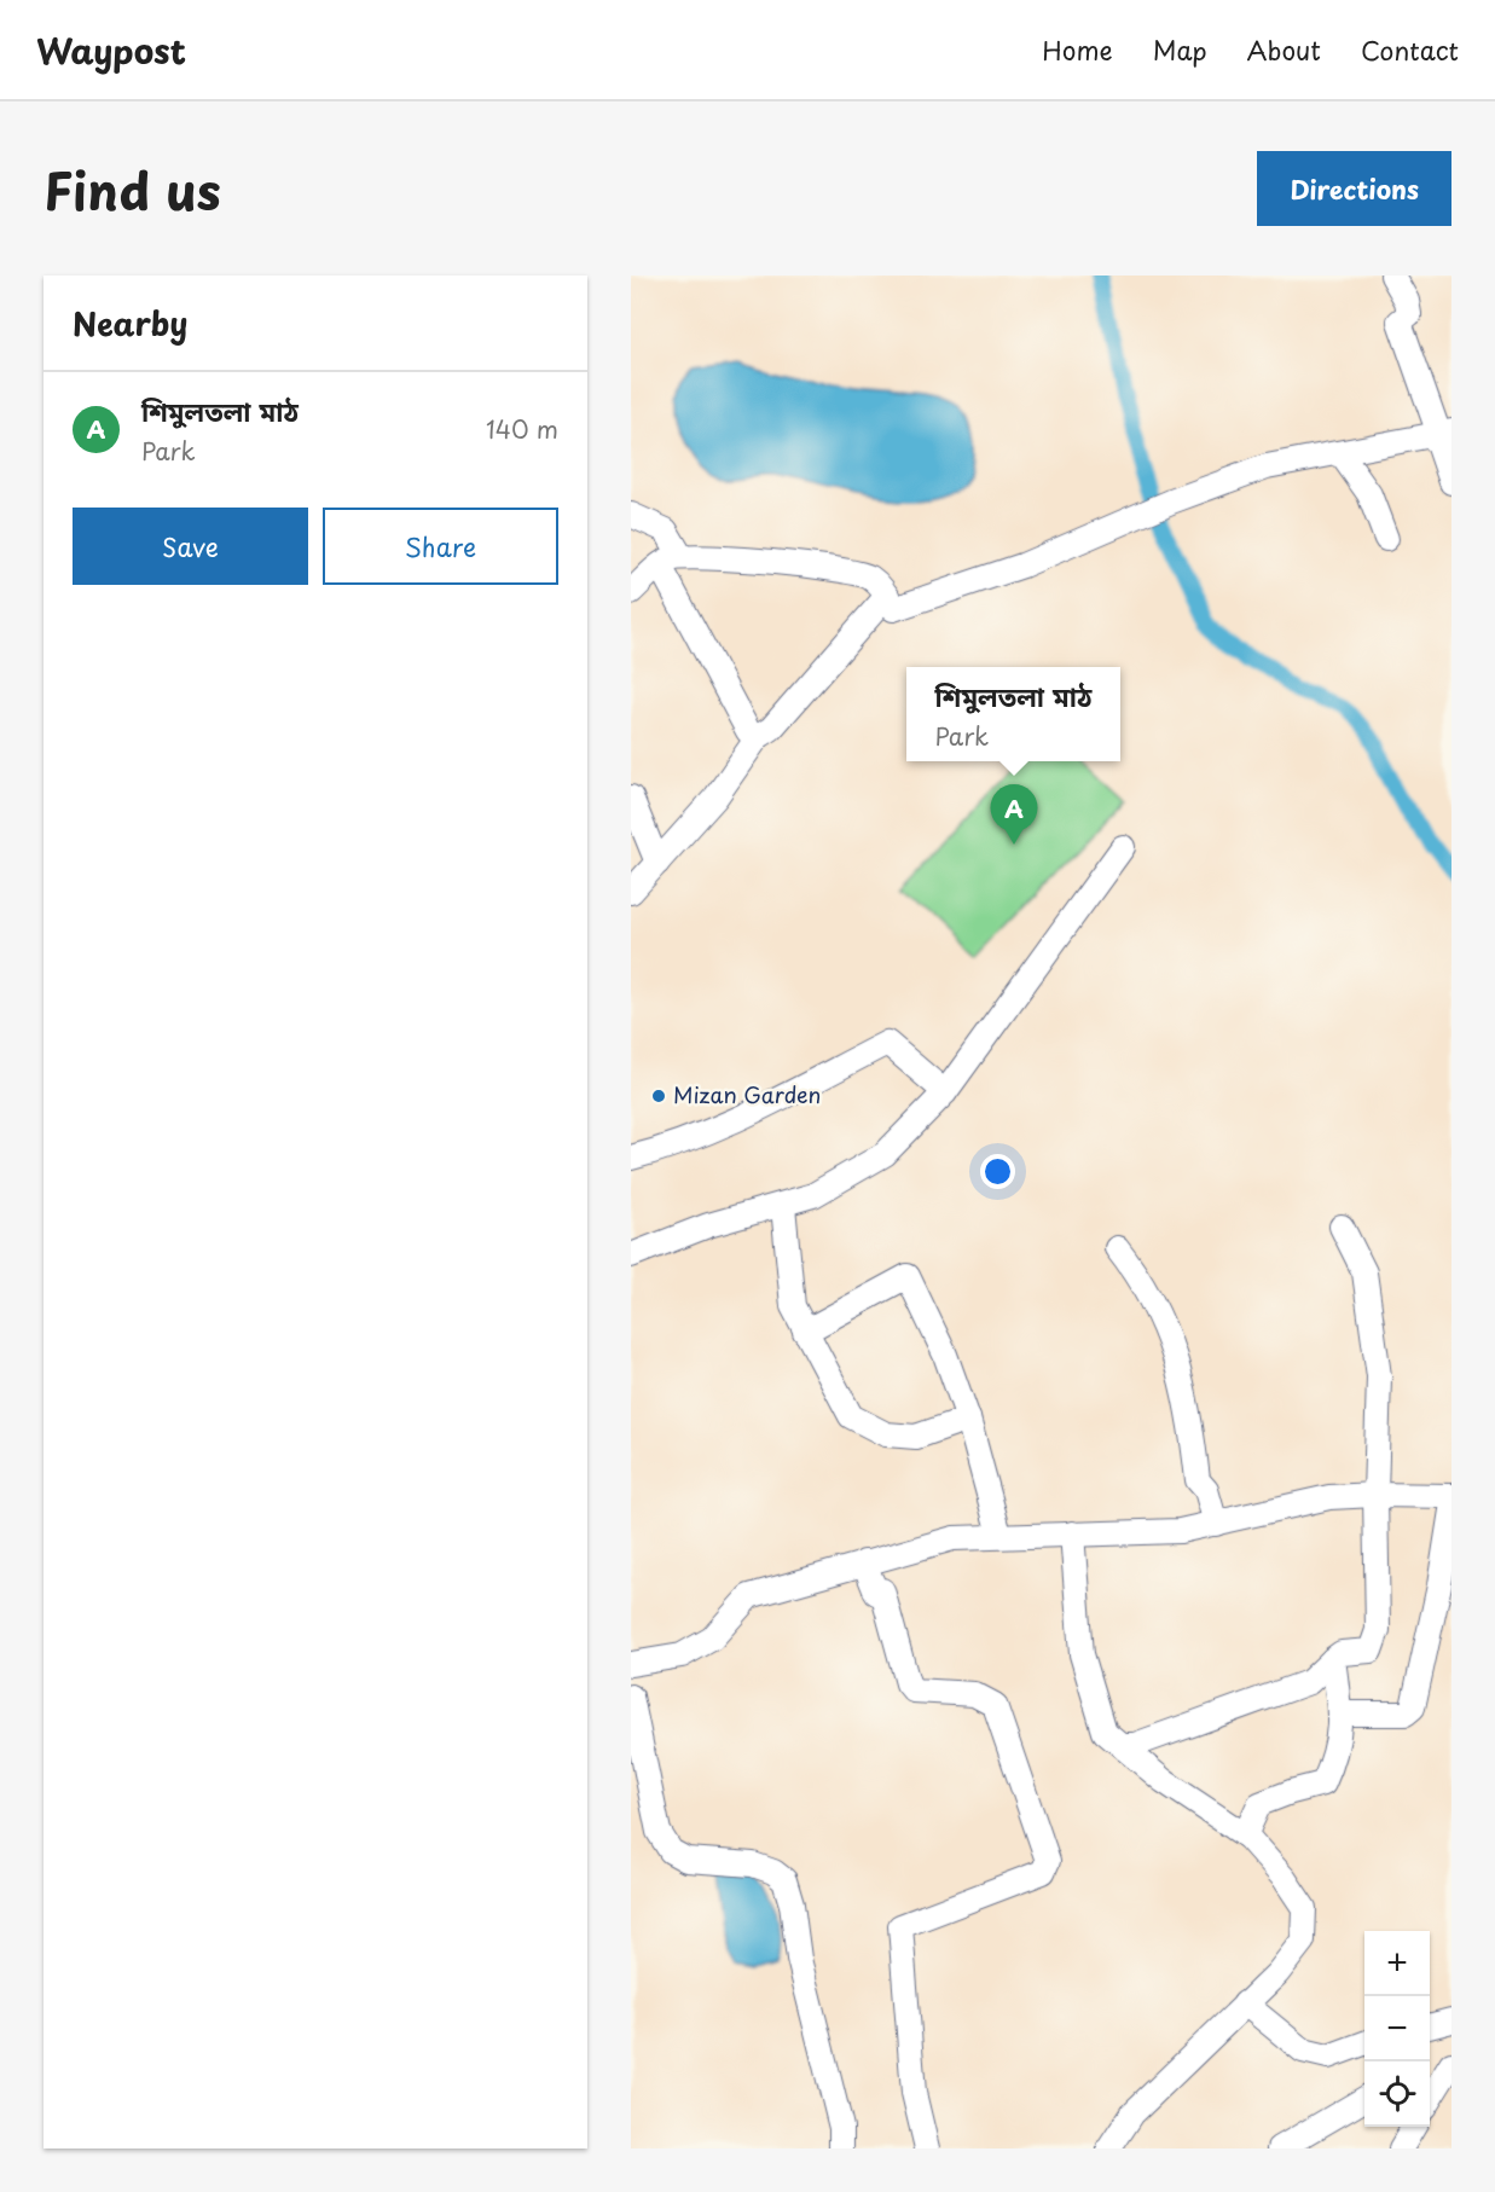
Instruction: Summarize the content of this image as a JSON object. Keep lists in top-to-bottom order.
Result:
{
  "places": ["Mizan Garden"],
  "page": {
    "header": "Waypost",
    "nav": [
      "Home",
      "Map",
      "About",
      "Contact"
    ],
    "title": "Find us",
    "buttons": [
      "Directions",
      ["Save", "Share"]
    ],
    "heading": "Nearby",
    "list": [
      {
        "mark": "A",
        "name": "শিমুলতলা মাঠ",
        "note": "Park",
        "value": "140 m"
      }
    ],
    "popup": ["শিমুলতলা মাঠ", "Park"],
    "pins": "A",
    "map_buttons": ["+", "−"]
  }
}
